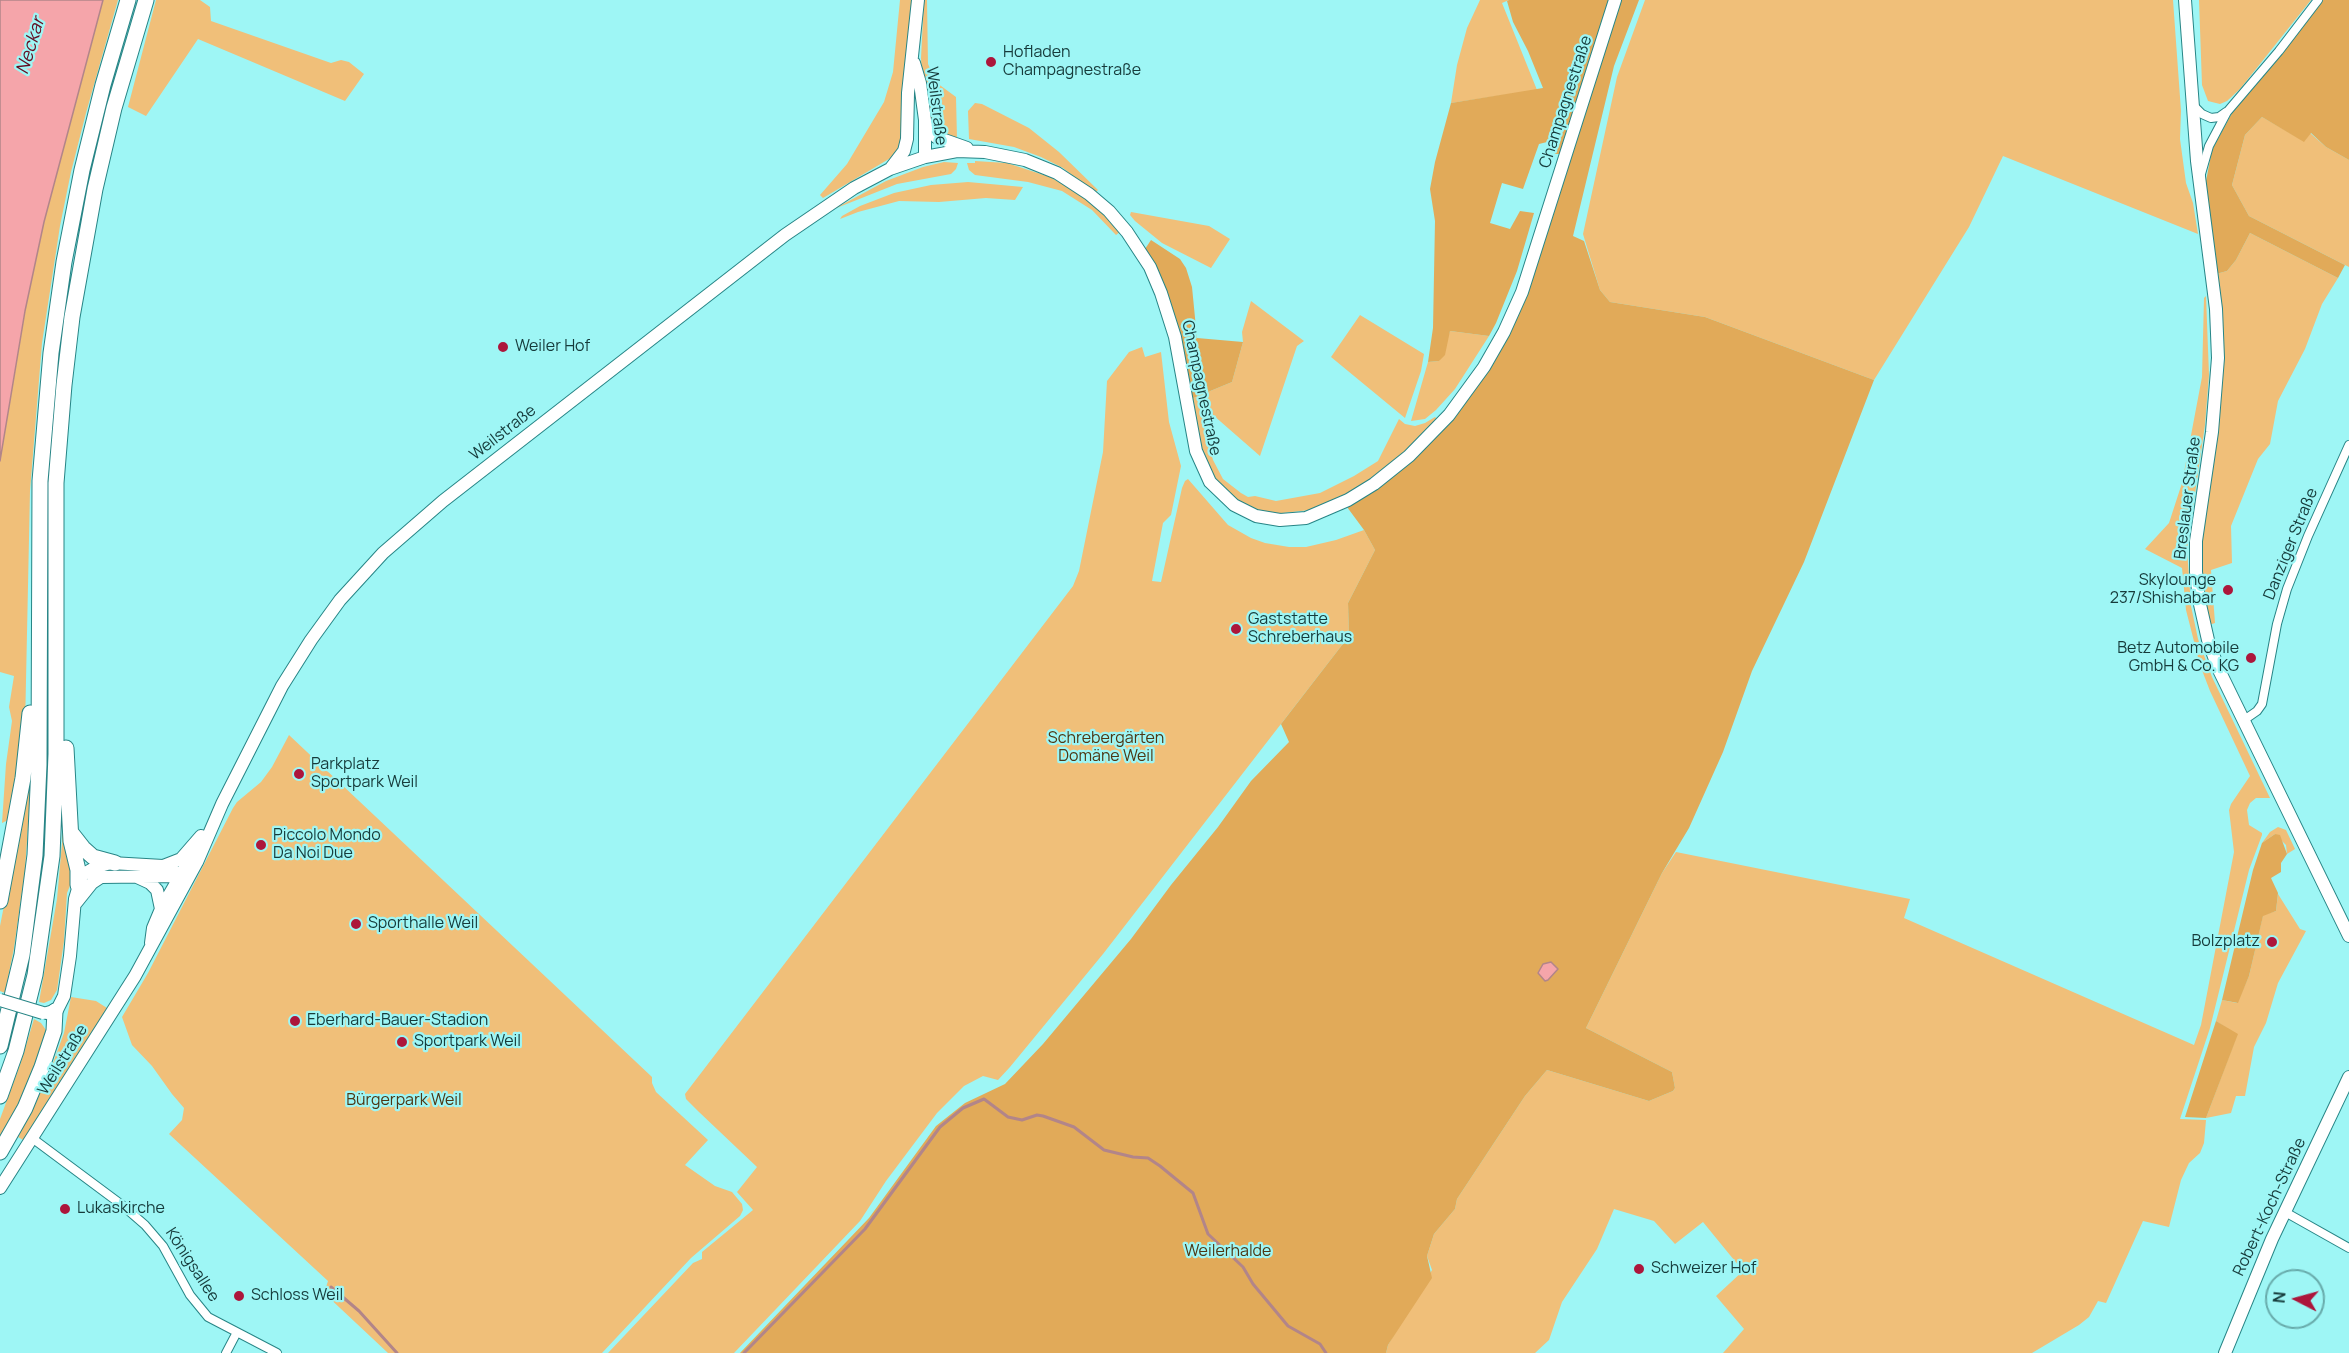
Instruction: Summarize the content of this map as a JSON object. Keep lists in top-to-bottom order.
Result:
{
  "streets": {
    "main road": [
      "Champagnestraße",
      "Weilstraße",
      "Breslauer Straße",
      "Robert-Koch-Straße"
    ],
    "street": ["Danziger Straße", "Königsallee"]
  },
  "crossings": [
    ["Champagnestraße", "Weilstraße"],
    ["Weilstraße", "Königsallee"],
    ["Breslauer Straße", "Danziger Straße"]
  ],
  "water": ["Neckar"],
  "parks": ["Schrebergärten Domäne Weil", "Bürgerpark Weil", "Weilerhalde"],
  "places": [
    "Hofladen Champagnestraße",
    "Weiler Hof",
    "Skylounge 237/Shishabar",
    "Gaststatte Schreberhaus",
    "Betz Automobile GmbH & Co. KG",
    "Parkplatz Sportpark Weil",
    "Piccolo Mondo Da Noi Due",
    "Sporthalle Weil",
    "Bolzplatz",
    "Eberhard-Bauer-Stadion",
    "Sportpark Weil",
    "Lukaskirche",
    "Schweizer Hof",
    "Schloss Weil"
  ],
  "north": "left"
}
